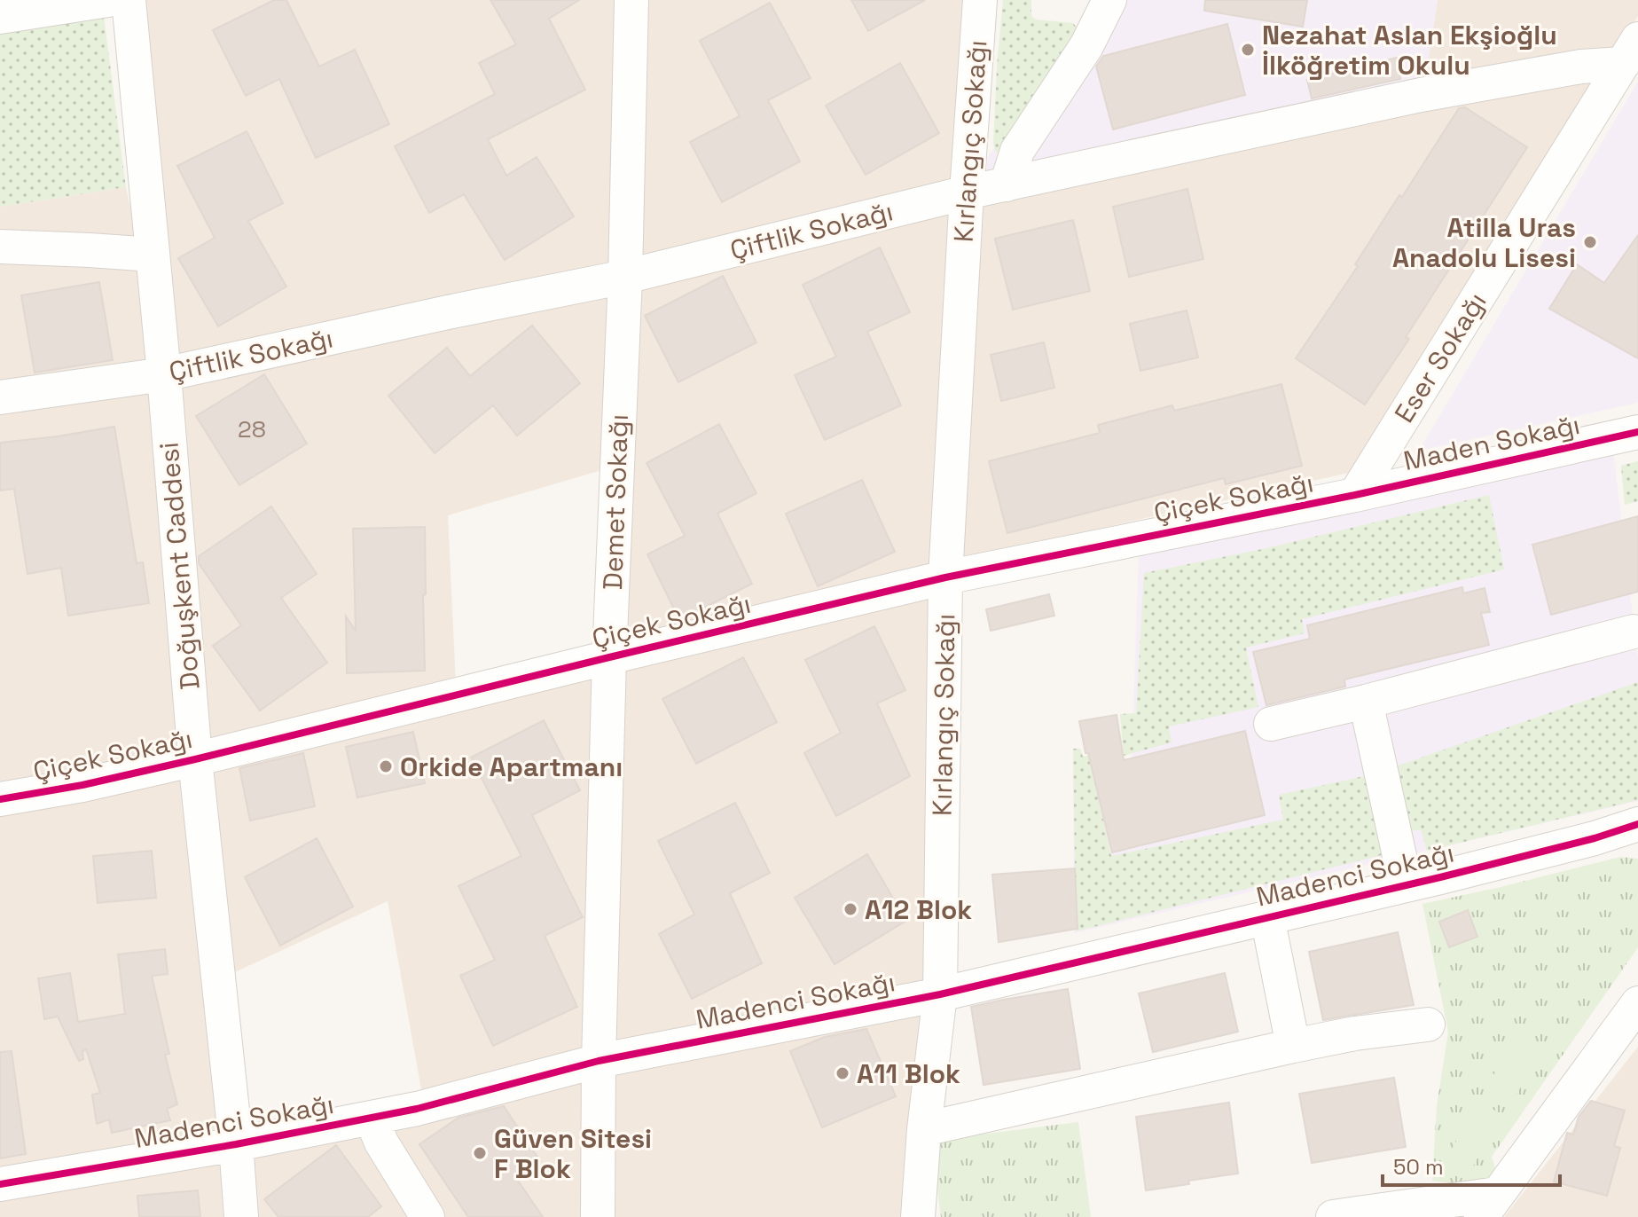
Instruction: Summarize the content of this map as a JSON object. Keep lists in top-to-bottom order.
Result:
{
  "streets": {
    "street": [
      "Kırlangıç Sokağı",
      "Çiftlik Sokağı",
      "Eser Sokağı",
      "Maden Sokağı",
      "Çiçek Sokağı",
      "Demet Sokağı",
      "Doğuşkent Caddesi",
      "Madenci Sokağı"
    ]
  },
  "crossings": [
    ["Kırlangıç Sokağı", "Çiftlik Sokağı"],
    ["Kırlangıç Sokağı", "Çiçek Sokağı"],
    ["Kırlangıç Sokağı", "Madenci Sokağı"],
    ["Çiftlik Sokağı", "Eser Sokağı"],
    ["Çiftlik Sokağı", "Demet Sokağı"],
    ["Çiftlik Sokağı", "Doğuşkent Caddesi"],
    ["Eser Sokağı", "Maden Sokağı"],
    ["Eser Sokağı", "Çiçek Sokağı"],
    ["Maden Sokağı", "Çiçek Sokağı"],
    ["Çiçek Sokağı", "Demet Sokağı"],
    ["Çiçek Sokağı", "Doğuşkent Caddesi"],
    ["Demet Sokağı", "Madenci Sokağı"],
    ["Doğuşkent Caddesi", "Madenci Sokağı"]
  ],
  "places": [
    "Nezahat Aslan Ekşioğlu İlköğretim Okulu",
    "Atilla Uras Anadolu Lisesi",
    "Orkide Apartmanı",
    "A12 Blok",
    "A11 Blok",
    "Güven Sitesi F Blok"
  ],
  "house_numbers": ["28"],
  "scale_bar": "50 m"
}
